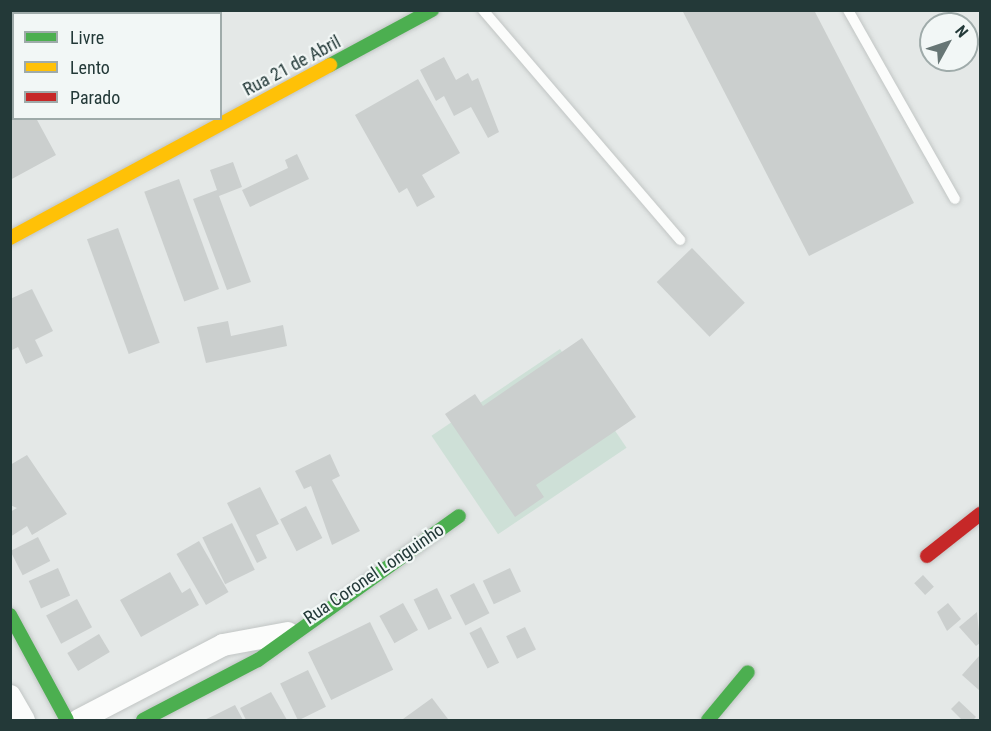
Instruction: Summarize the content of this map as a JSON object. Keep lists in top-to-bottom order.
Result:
{
  "streets": {
    "street": ["Rua 21 de Abril", "Rua Coronel Longuinho"]
  },
  "legend": ["Livre", "Lento", "Parado"],
  "north": "top right"
}
